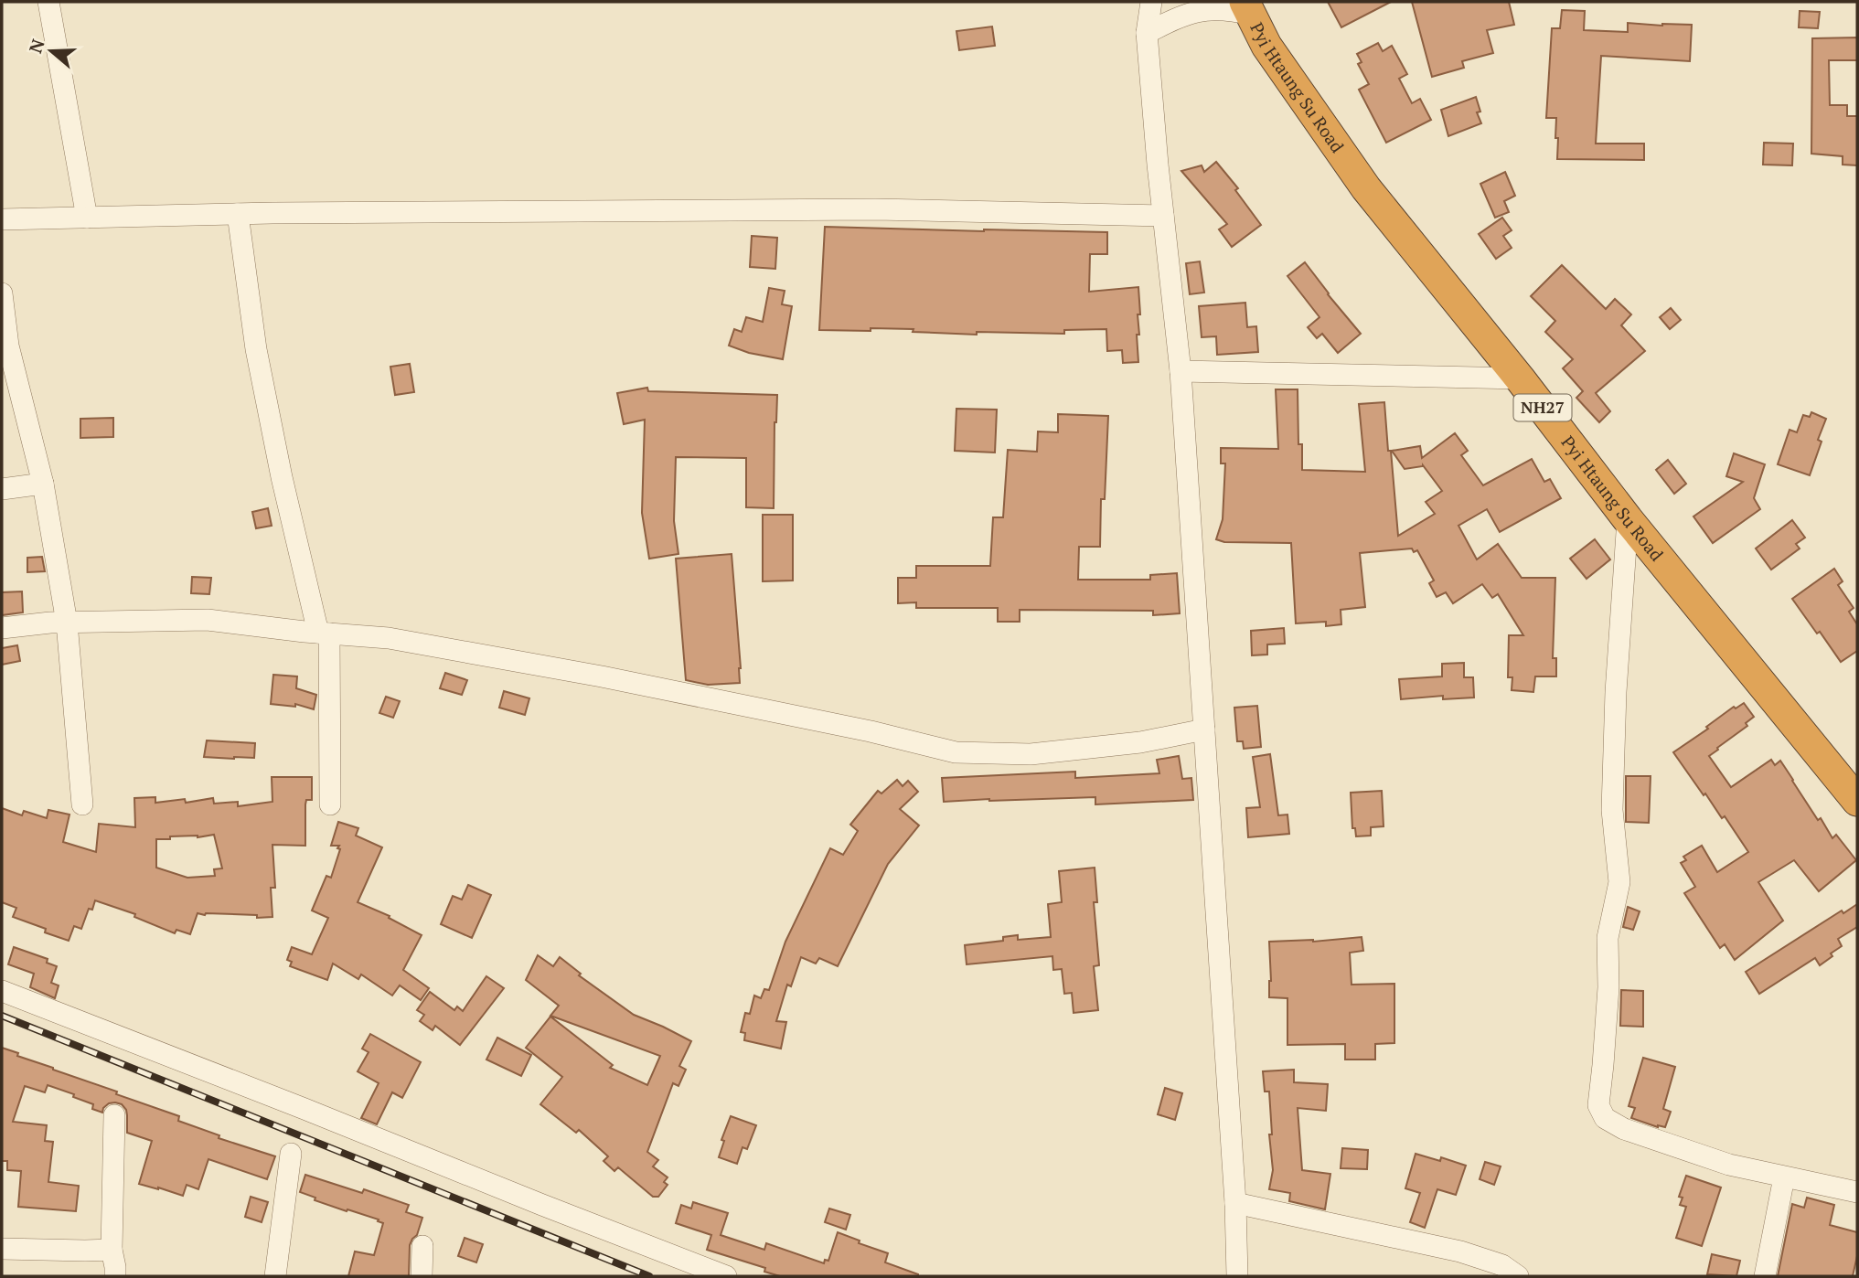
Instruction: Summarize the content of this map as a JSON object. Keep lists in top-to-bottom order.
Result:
{
  "streets": {
    "highway": ["Pyi Htaung Su Road", "NH27"]
  },
  "north": "left"
}
